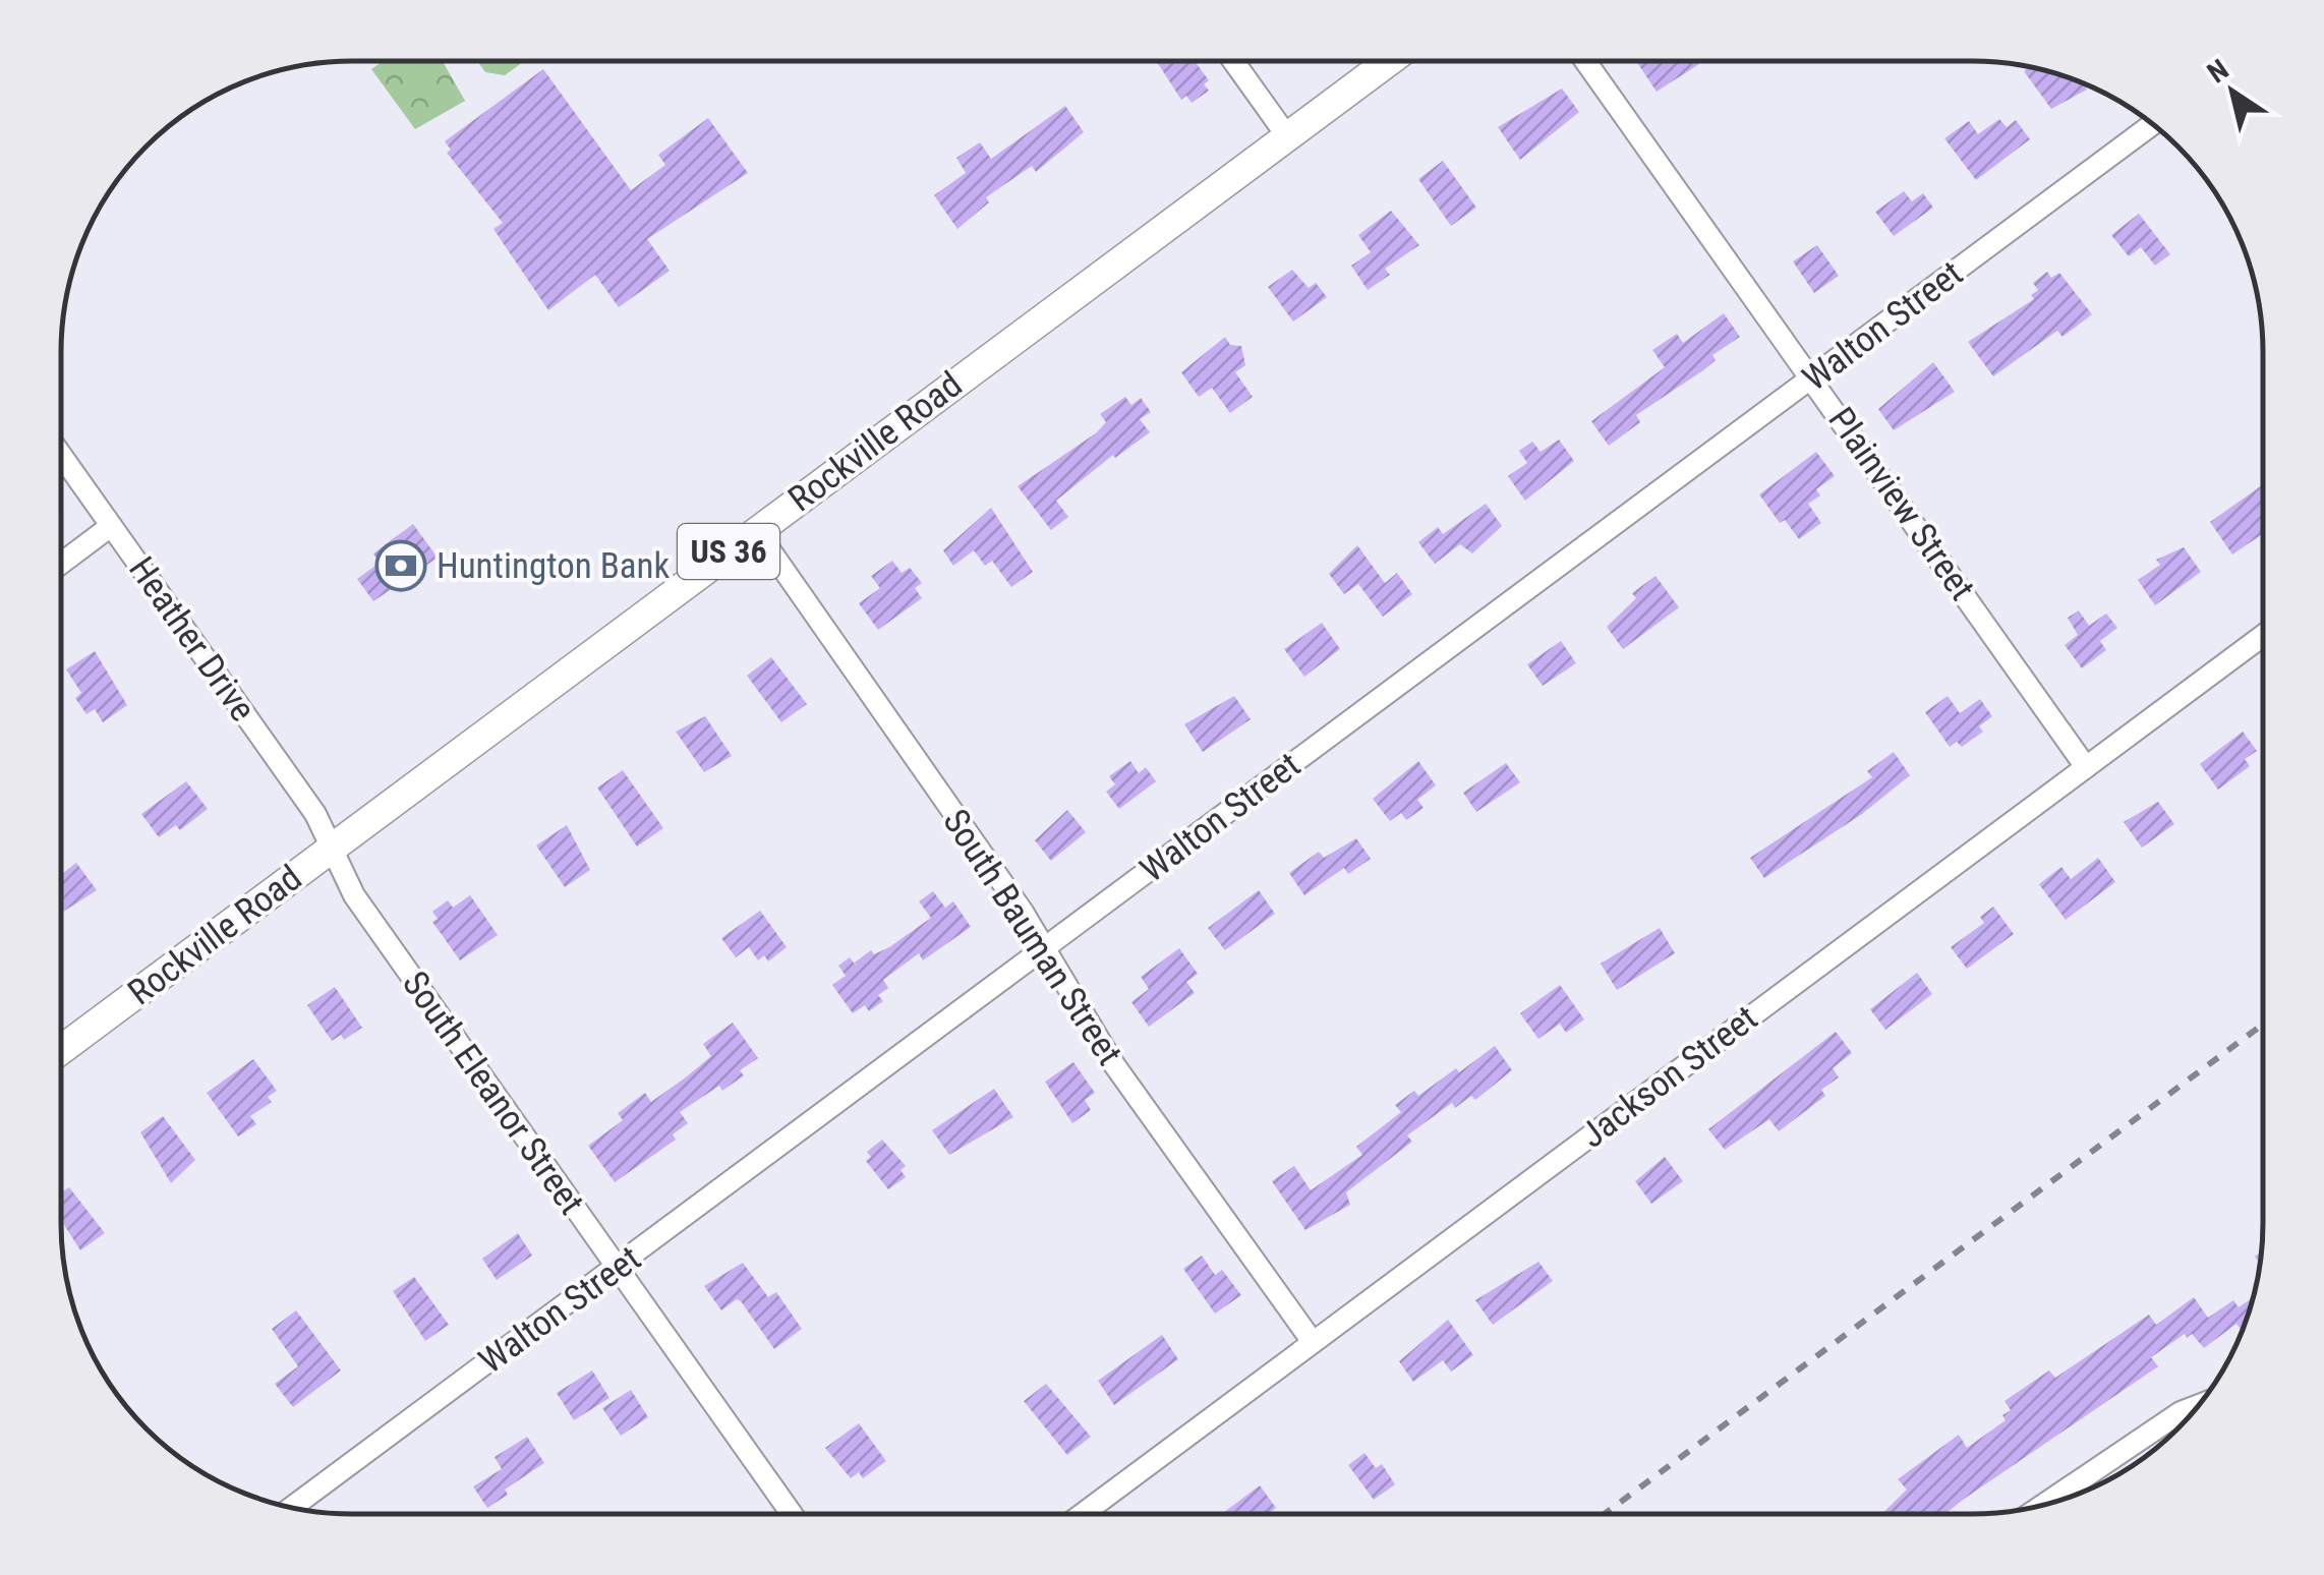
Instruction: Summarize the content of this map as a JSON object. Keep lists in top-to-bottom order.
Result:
{
  "streets": {
    "main road": ["Rockville Road", "US 36"],
    "street": [
      "Walton Street",
      "Plainview Street",
      "Heather Drive",
      "South Bauman Street",
      "Jackson Street",
      "South Eleanor Street"
    ]
  },
  "crossings": [
    ["Walton Street", "Plainview Street"],
    ["Walton Street", "South Bauman Street"],
    ["Walton Street", "South Eleanor Street"],
    ["Rockville Road", "Heather Drive"],
    ["Rockville Road", "South Bauman Street"],
    ["Rockville Road", "South Eleanor Street"],
    ["Plainview Street", "Jackson Street"],
    ["Heather Drive", "South Eleanor Street"],
    ["South Bauman Street", "Jackson Street"]
  ],
  "places": {
    "bank": ["Huntington Bank"]
  },
  "north": "top left"
}
